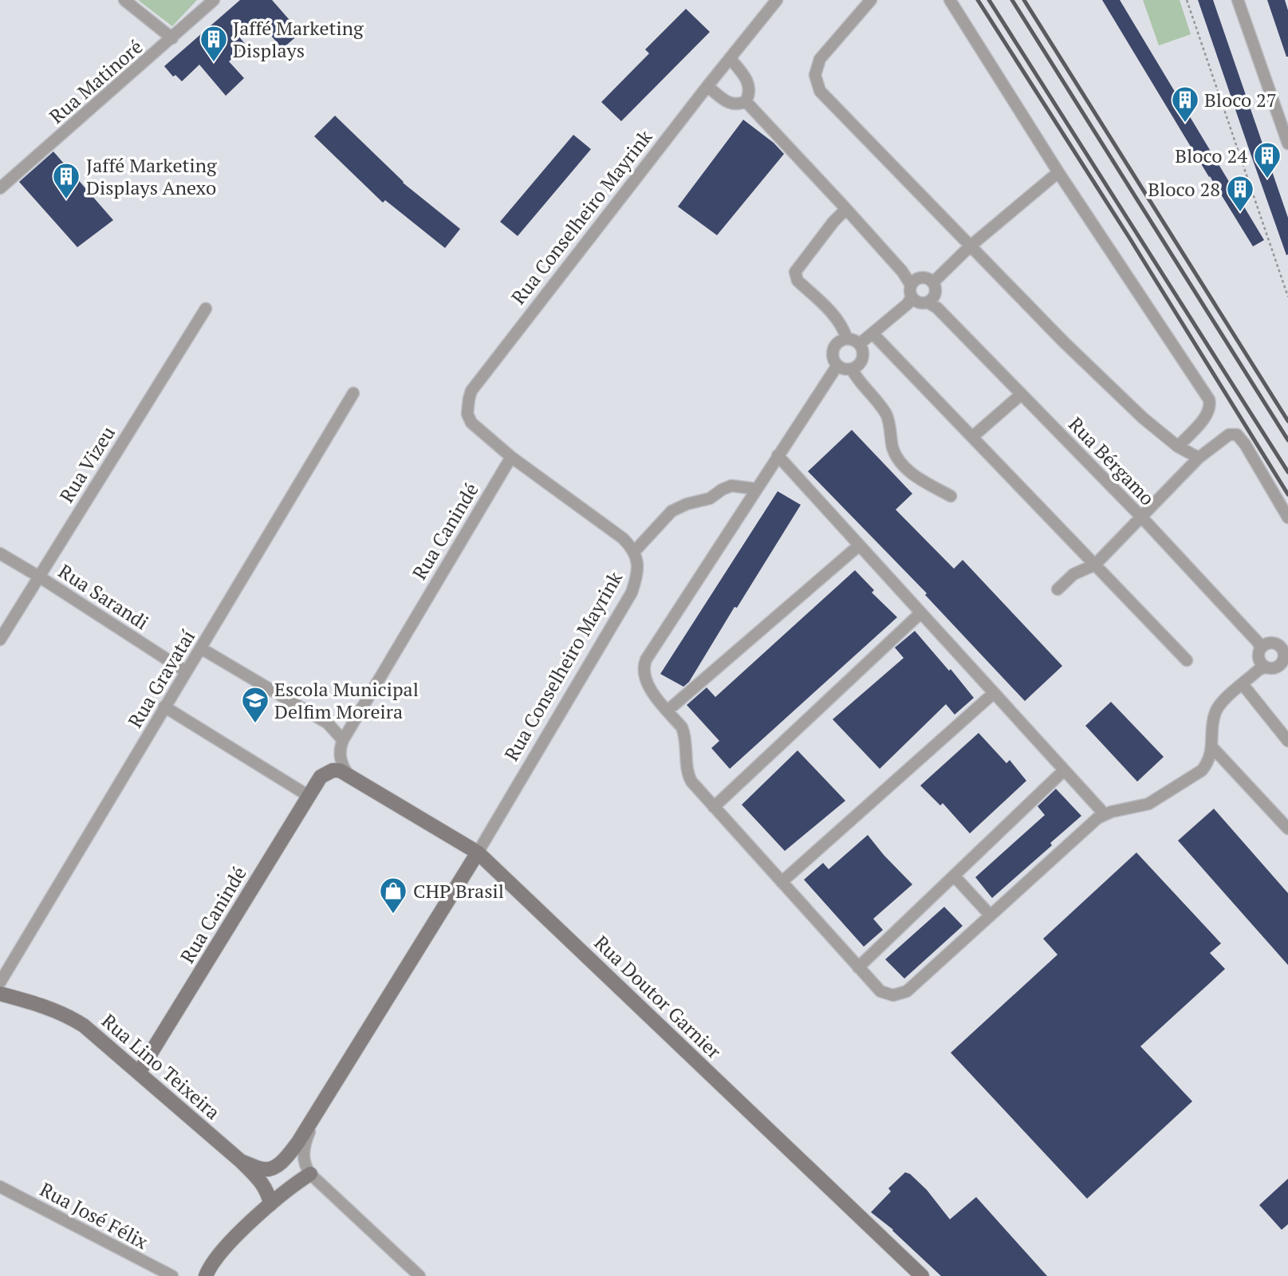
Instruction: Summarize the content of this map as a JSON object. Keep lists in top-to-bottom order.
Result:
{
  "streets": {
    "main road": [
      "Rua Conselheiro Mayrink",
      "Rua Canindé",
      "Rua Doutor Garnier",
      "Rua Lino Teixeira"
    ],
    "street": [
      "Rua Matinoré",
      "Rua Bérgamo",
      "Rua Vizeu",
      "Rua Sarandi",
      "Rua Gravataí",
      "Rua José Félix"
    ]
  },
  "crossings": [
    ["Rua Conselheiro Mayrink", "Rua Canindé"],
    ["Rua Conselheiro Mayrink", "Rua Doutor Garnier"],
    ["Rua Vizeu", "Rua Sarandi"],
    ["Rua Canindé", "Rua Doutor Garnier"],
    ["Rua Canindé", "Rua Lino Teixeira"],
    ["Rua Sarandi", "Rua Gravataí"]
  ],
  "places": {
    "building": [
      "Jaffé Marketing Displays",
      "Bloco 27",
      "Bloco 24",
      "Jaffé Marketing Displays Anexo",
      "Bloco 28"
    ],
    "school or university": ["Escola Municipal Delfim Moreira"],
    "shop": ["CHP Brasil"]
  }
}
